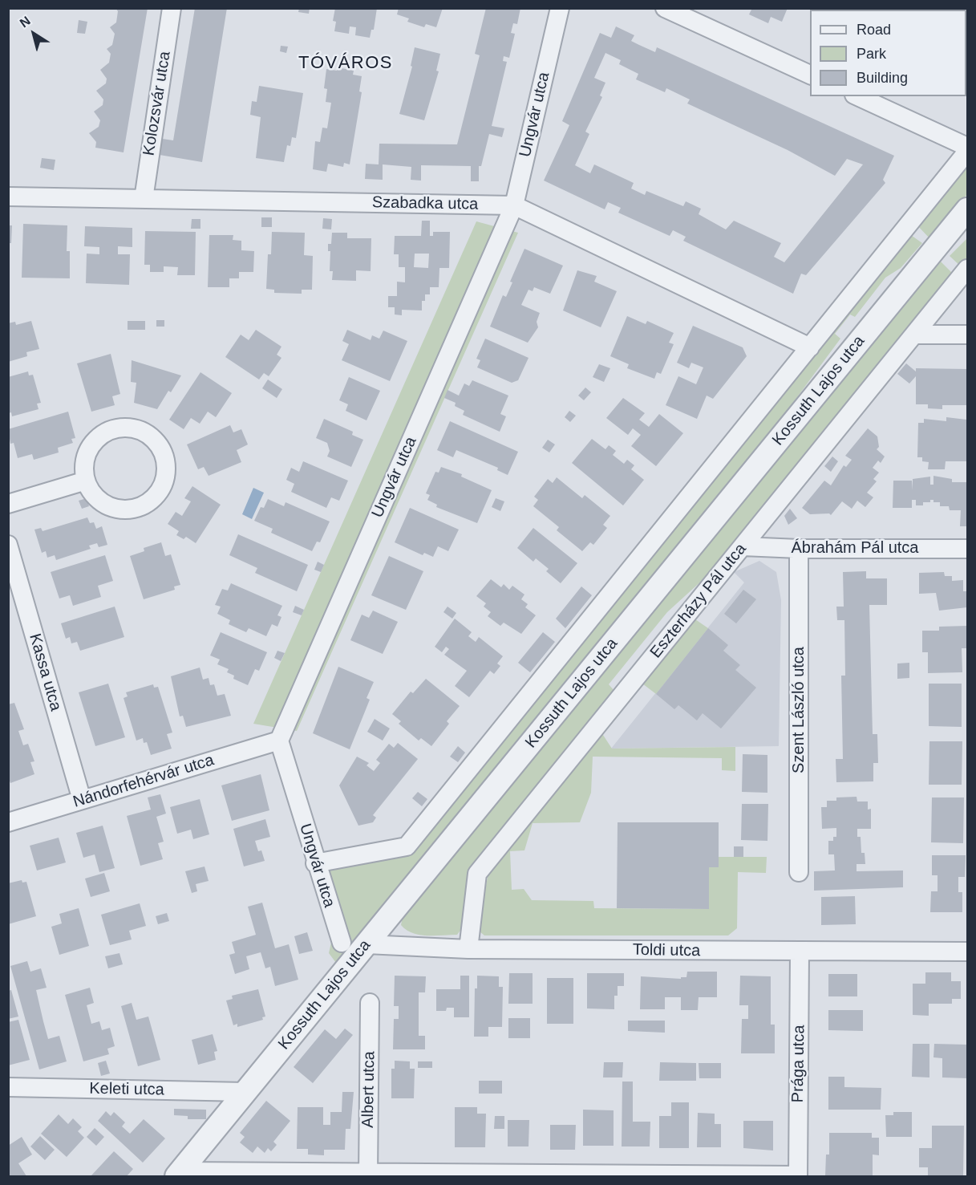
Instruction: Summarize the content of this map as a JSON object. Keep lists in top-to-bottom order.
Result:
{
  "streets": {
    "street": [
      "Kolozsvár utca",
      "Ungvár utca",
      "Szabadka utca",
      "Kossuth Lajos utca",
      "Ábrahám Pál utca",
      "Eszterházy Pál utca",
      "Kassa utca",
      "Szent László utca",
      "Nándorfehérvár utca",
      "Toldi utca",
      "Prága utca",
      "Keleti utca",
      "Albert utca"
    ]
  },
  "crossings": [
    ["Kolozsvár utca", "Szabadka utca"],
    ["Ungvár utca", "Szabadka utca"],
    ["Ungvár utca", "Kossuth Lajos utca"],
    ["Ungvár utca", "Nándorfehérvár utca"],
    ["Szabadka utca", "Kossuth Lajos utca"],
    ["Kossuth Lajos utca", "Toldi utca"],
    ["Kossuth Lajos utca", "Keleti utca"],
    ["Ábrahám Pál utca", "Eszterházy Pál utca"],
    ["Ábrahám Pál utca", "Szent László utca"],
    ["Eszterházy Pál utca", "Toldi utca"],
    ["Kassa utca", "Nándorfehérvár utca"],
    ["Toldi utca", "Prága utca"]
  ],
  "districts": ["TÓVÁROS"],
  "legend": ["Road", "Park", "Building"],
  "north": "top left"
}
